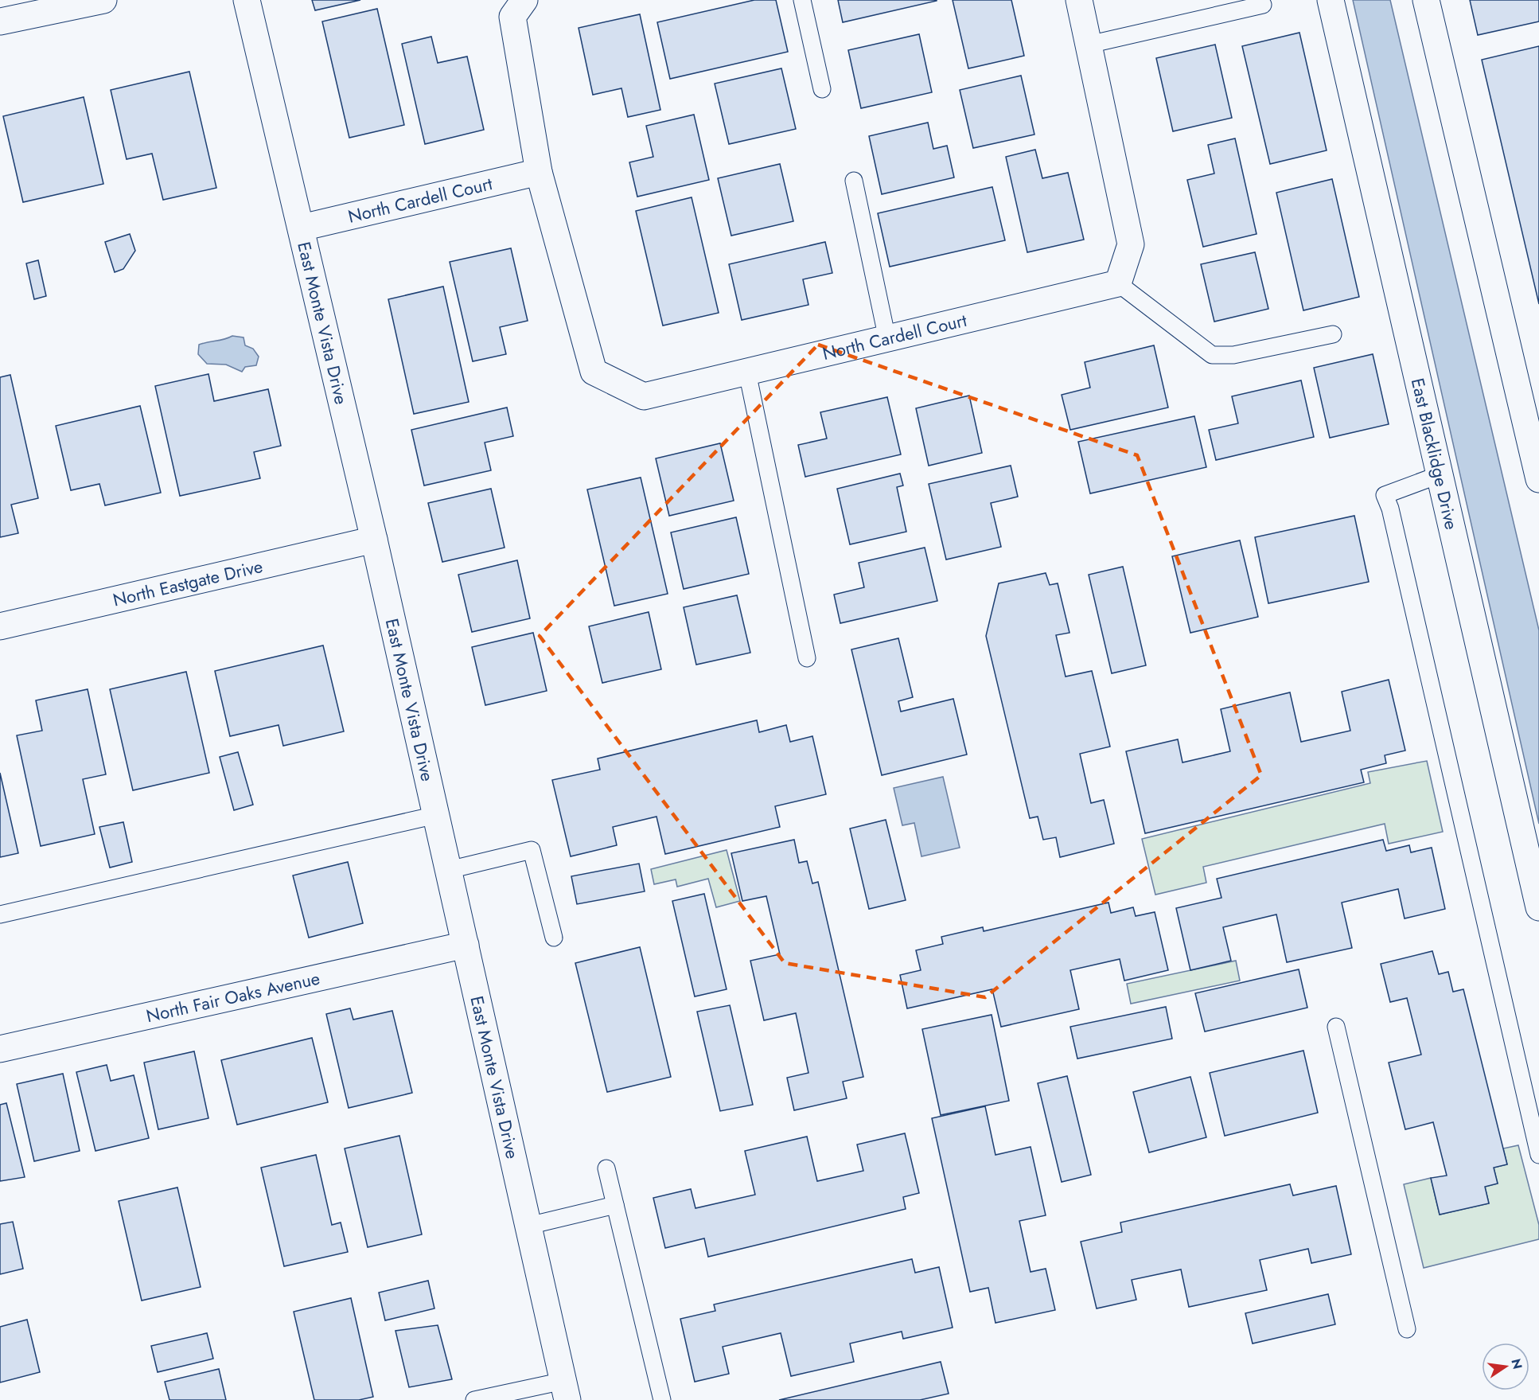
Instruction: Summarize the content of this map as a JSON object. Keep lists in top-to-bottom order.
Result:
{
  "streets": {
    "street": [
      "North Cardell Court",
      "East Monte Vista Drive",
      "East Blacklidge Drive",
      "North Eastgate Drive",
      "North Fair Oaks Avenue"
    ]
  },
  "crossings": [
    ["North Cardell Court", "East Monte Vista Drive"],
    ["East Monte Vista Drive", "North Eastgate Drive"],
    ["East Monte Vista Drive", "North Fair Oaks Avenue"]
  ],
  "north": "right"
}
